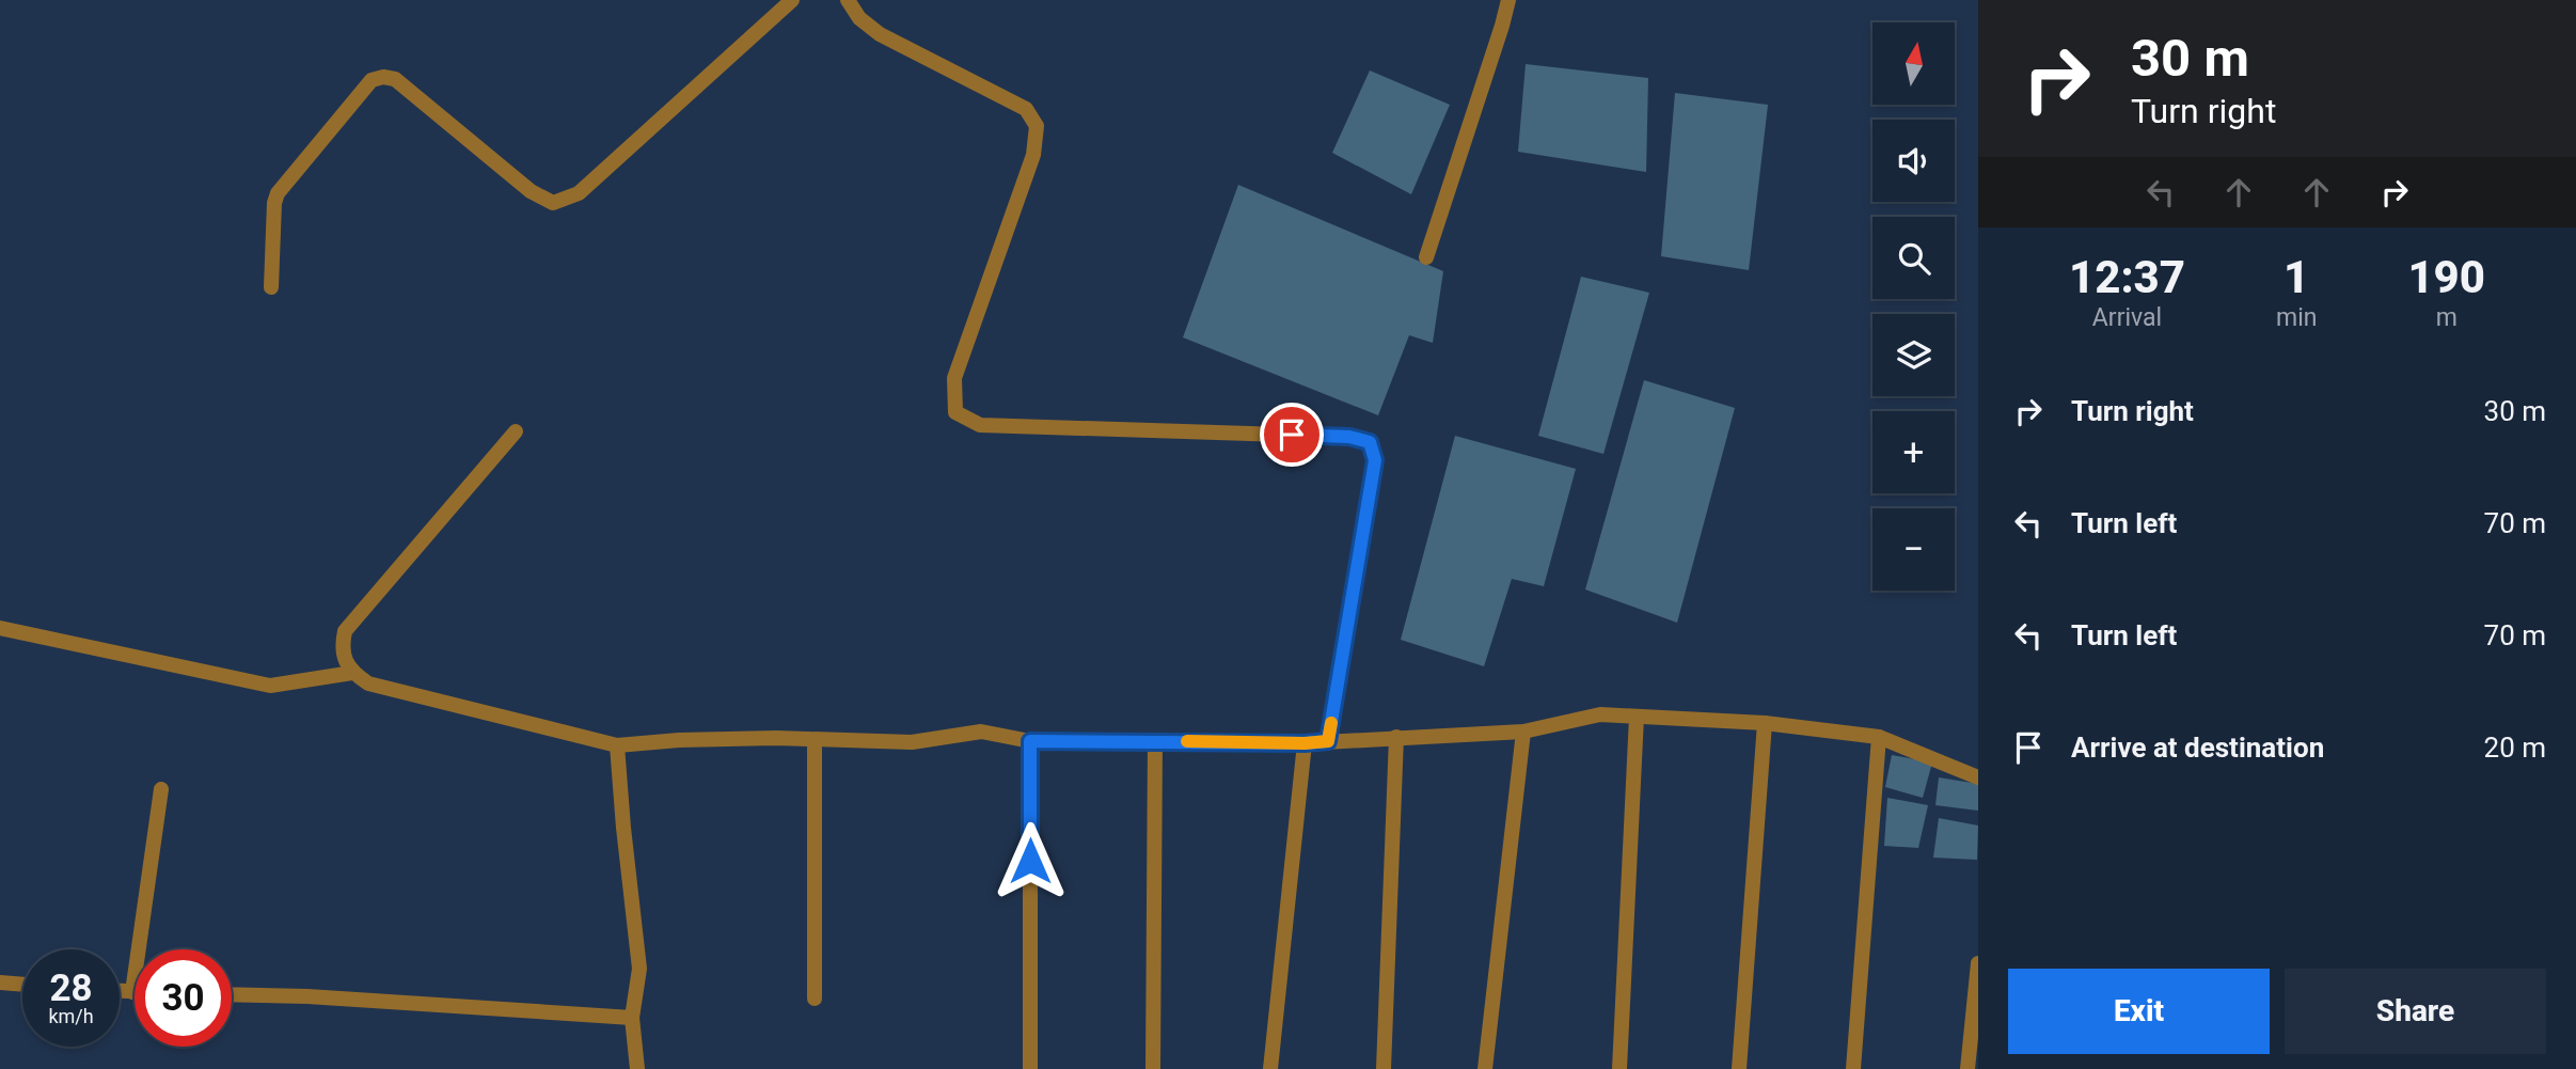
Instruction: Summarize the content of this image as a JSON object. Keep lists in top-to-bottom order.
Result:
{
  "north": "top",
  "page": {
    "turn": ["30 m", "Turn right"],
    "map_buttons": ["+", "−"],
    "eta": [
      "12:37",
      "Arrival",
      "1",
      "min",
      "190",
      "m"
    ],
    "list": [
      {
        "name": "Turn right",
        "value": "30 m"
      },
      {
        "name": "Turn left",
        "value": "70 m"
      },
      {
        "name": "Turn left",
        "value": "70 m"
      },
      {
        "name": "Arrive at destination",
        "value": "20 m"
      }
    ],
    "speed": "28 km/h",
    "limit": "30",
    "buttons": ["Exit", "Share"]
  }
}
